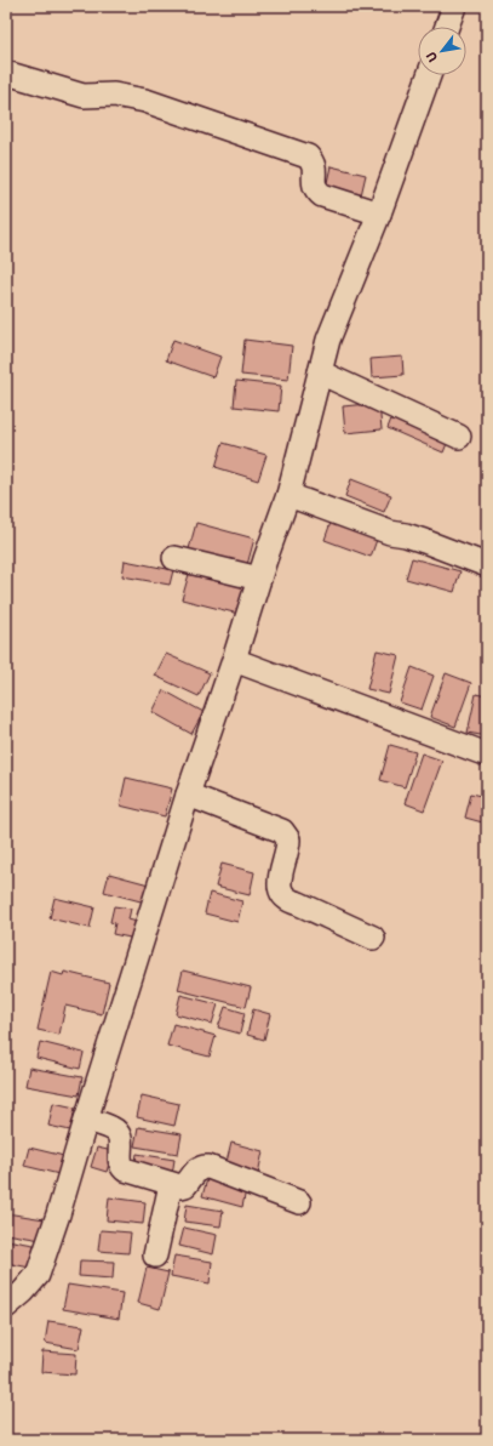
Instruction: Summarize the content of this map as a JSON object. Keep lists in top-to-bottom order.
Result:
{
  "north": "bottom left"
}
